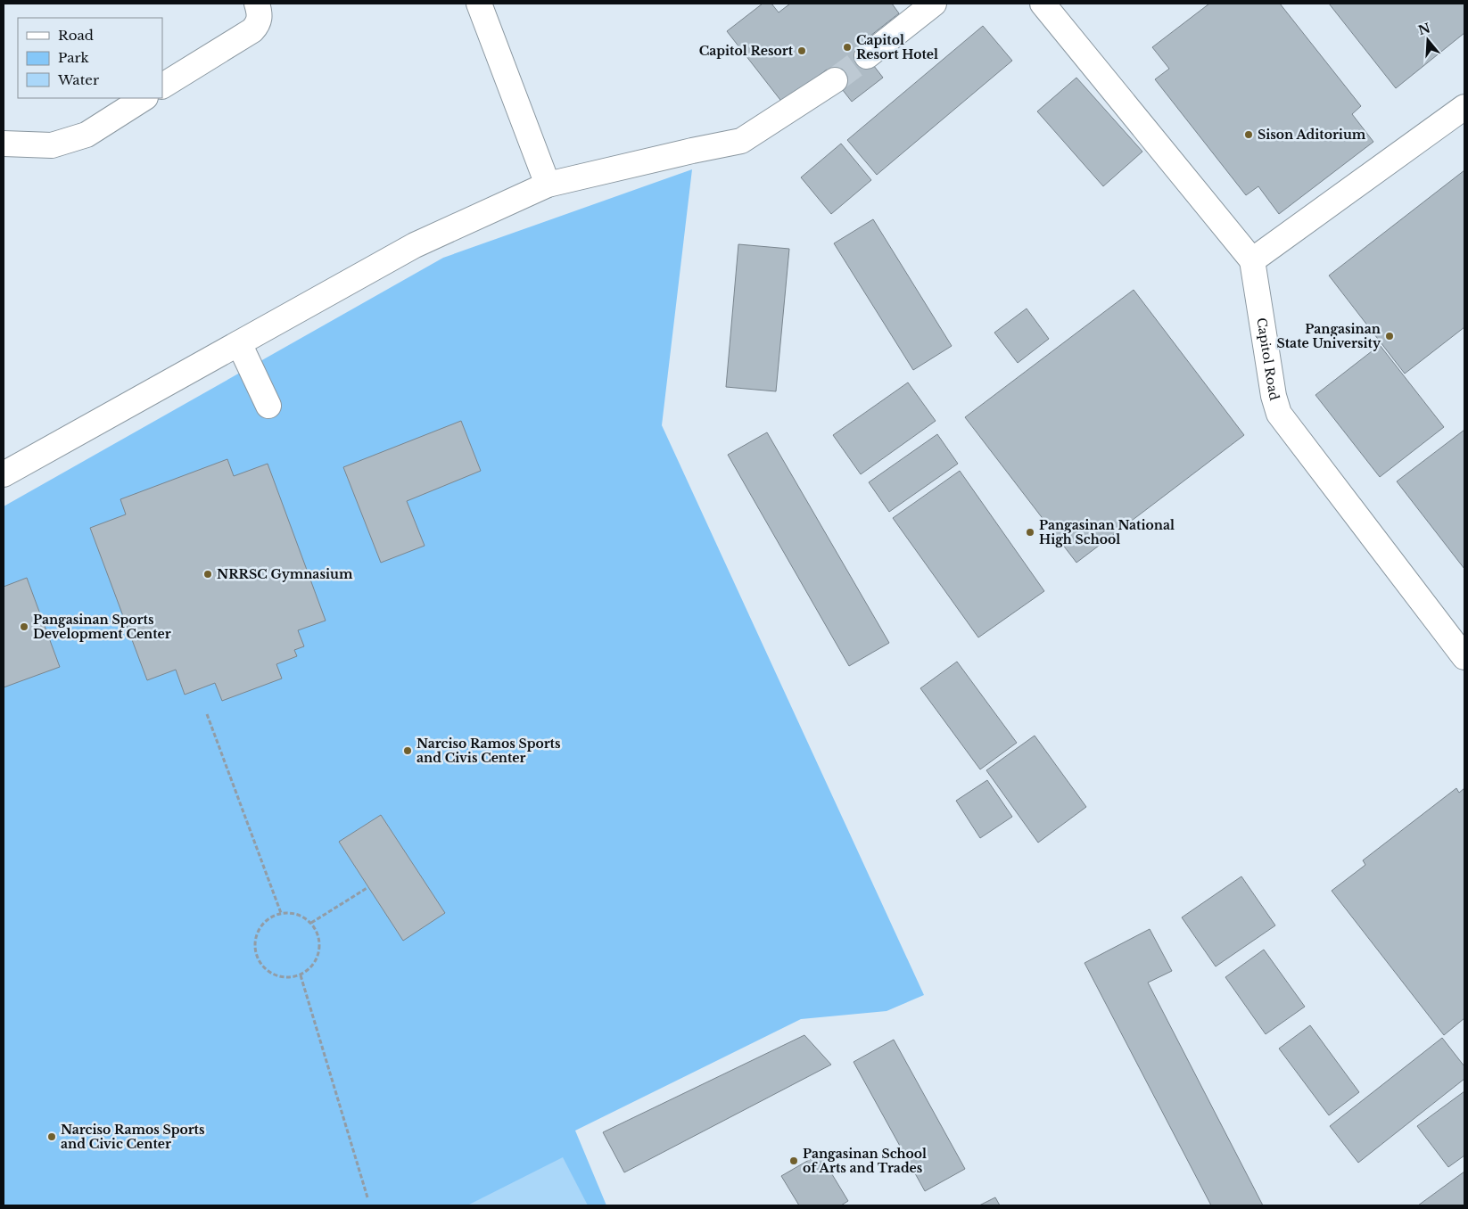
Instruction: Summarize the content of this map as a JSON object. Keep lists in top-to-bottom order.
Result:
{
  "streets": {
    "street": ["Capitol Road"]
  },
  "places": [
    "Capitol Resort Hotel",
    "Capitol Resort",
    "Sison Aditorium",
    "Pangasinan State University",
    "Pangasinan National High School",
    "NRRSC Gymnasium",
    "Pangasinan Sports Development Center",
    "Narciso Ramos Sports and Civis Center",
    "Narciso Ramos Sports and Civic Center",
    "Pangasinan School of Arts and Trades"
  ],
  "legend": ["Road", "Park", "Water"],
  "north": "top"
}
